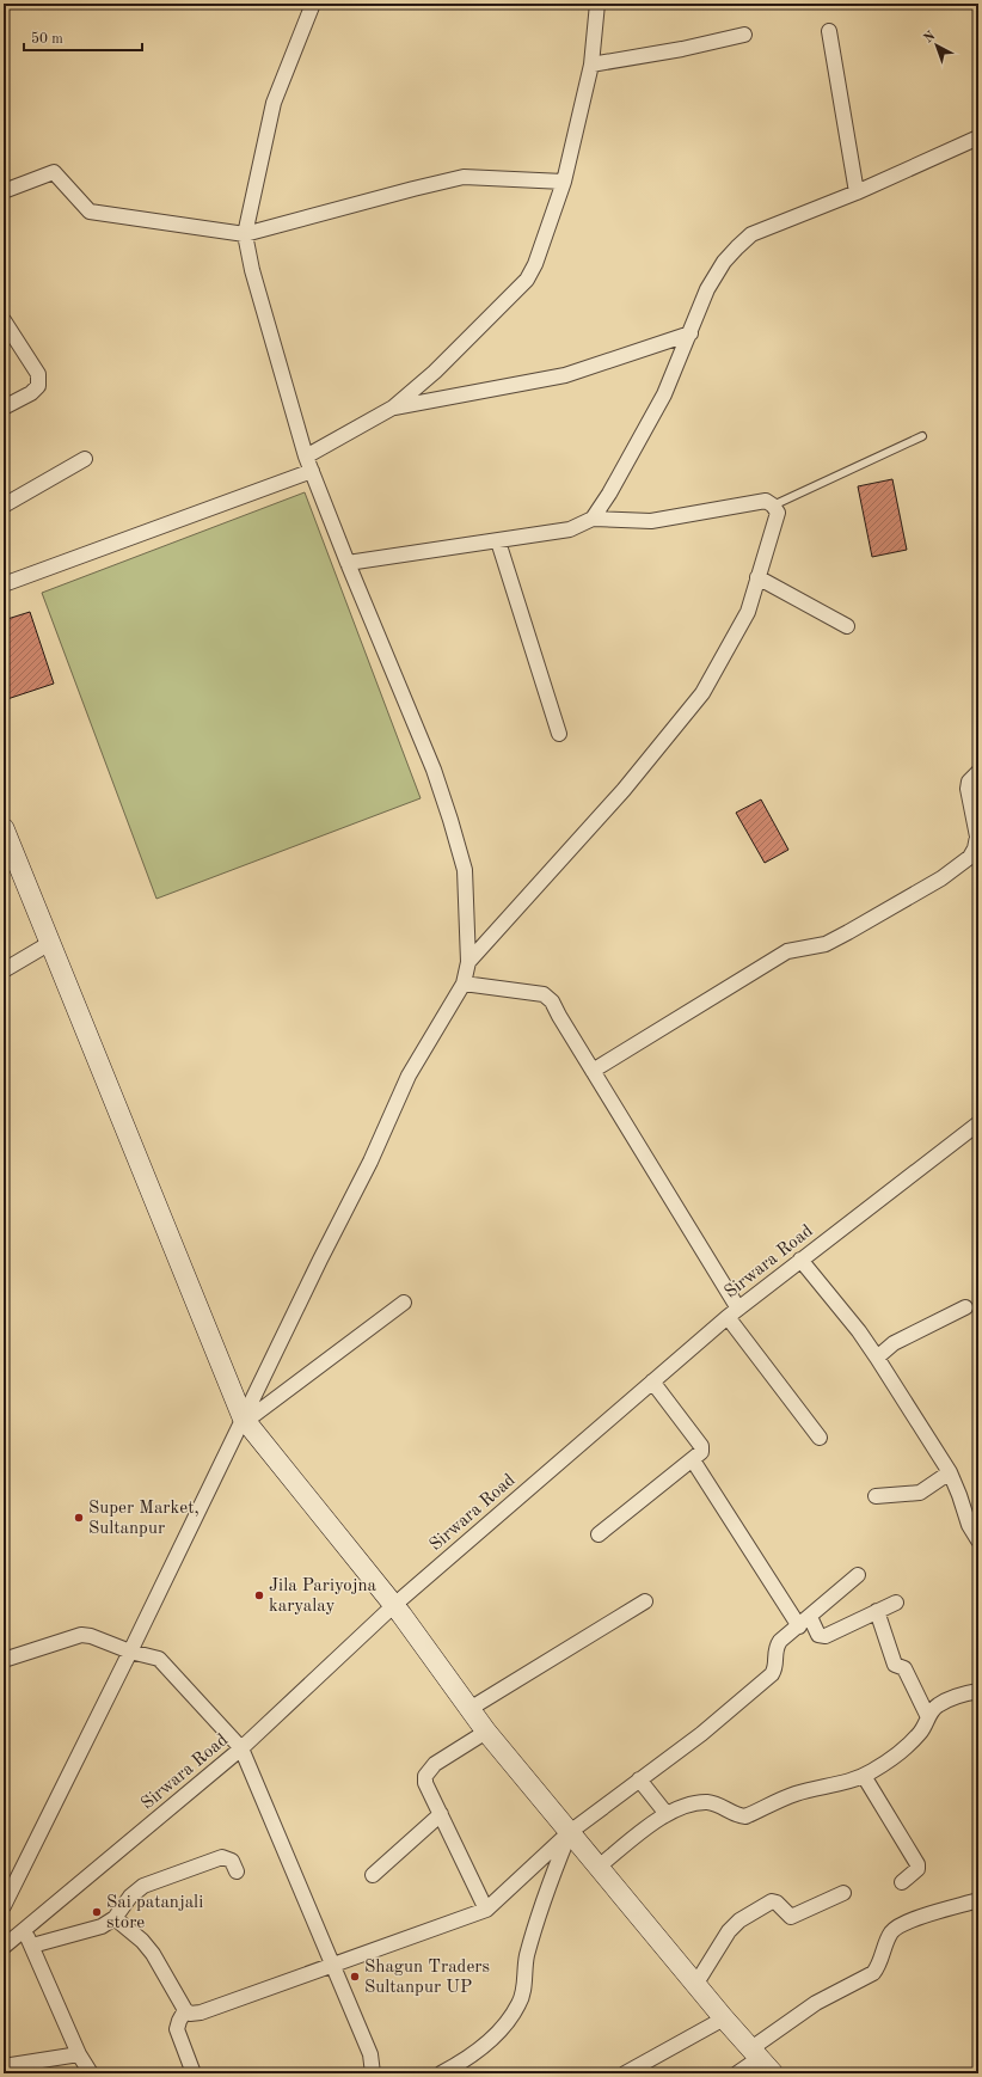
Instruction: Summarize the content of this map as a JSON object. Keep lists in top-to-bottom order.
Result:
{
  "streets": {
    "street": ["Sirwara Road"]
  },
  "places": [
    "Super Market, Sultanpur",
    "Jila Pariyojna karyalay",
    "Sai patanjali store",
    "Shagun Traders Sultanpur UP"
  ],
  "scale_bar": "50 m",
  "north": "top left"
}
